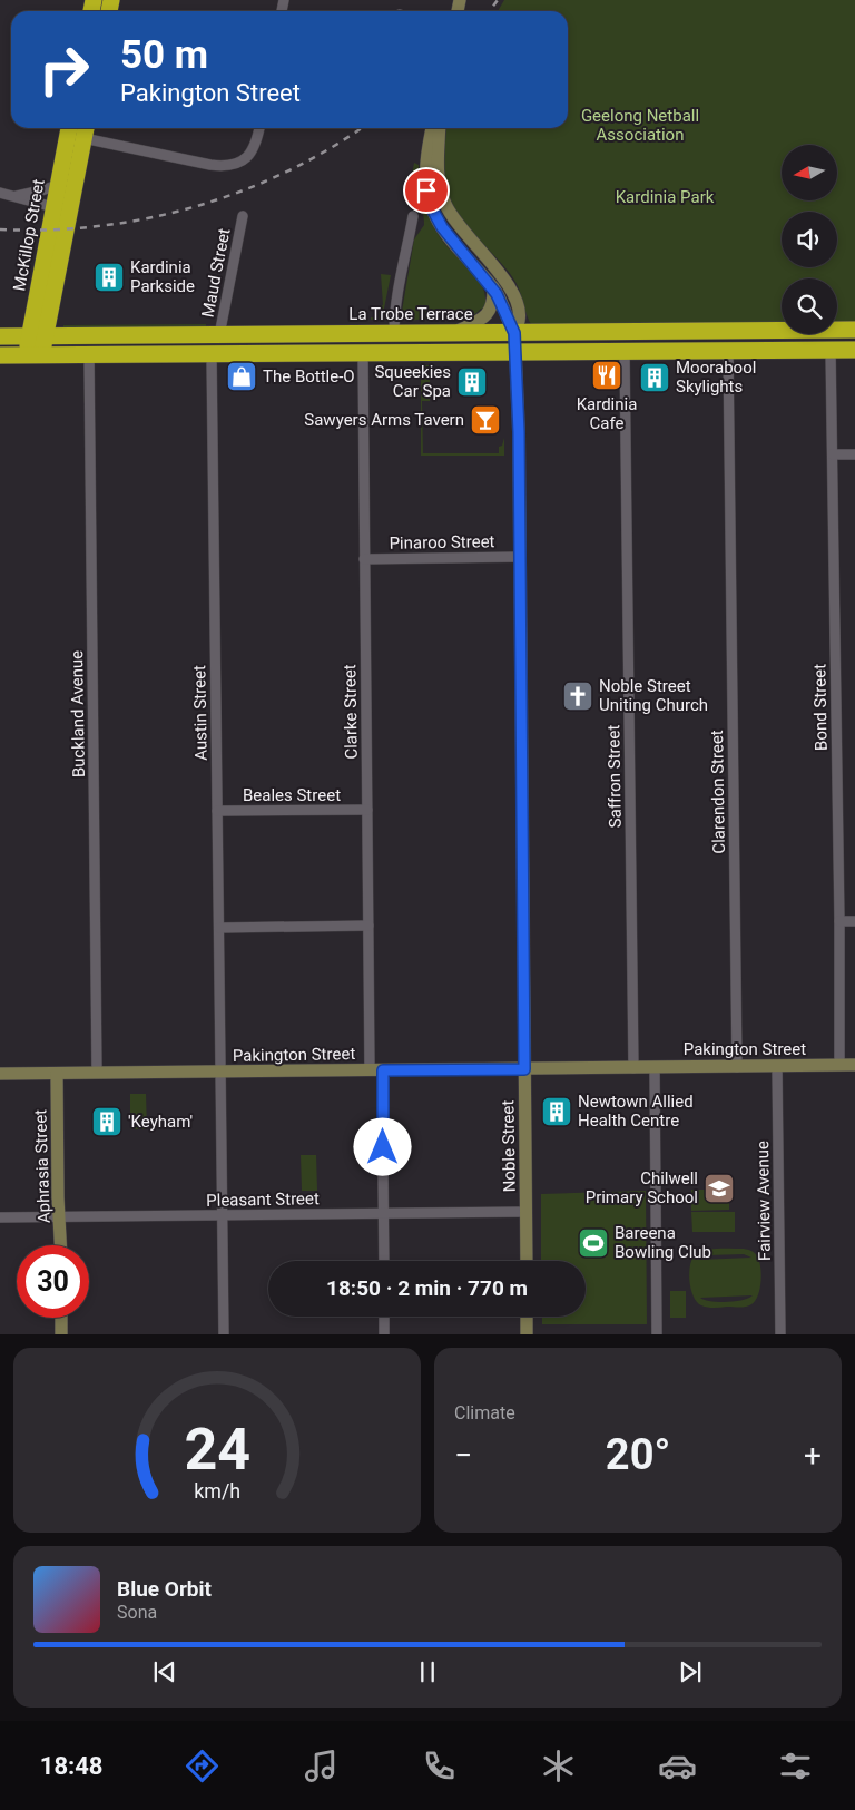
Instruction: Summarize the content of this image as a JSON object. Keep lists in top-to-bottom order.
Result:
{
  "streets": {
    "highway": ["McKillop Street", "La Trobe Terrace"],
    "street": [
      "Maud Street",
      "Pinaroo Street",
      "Bond Street",
      "Clarke Street",
      "Austin Street",
      "Buckland Avenue",
      "Saffron Street",
      "Clarendon Street",
      "Beales Street",
      "Pakington Street",
      "Noble Street",
      "Aphrasia Street",
      "Pleasant Street",
      "Fairview Avenue"
    ]
  },
  "crossings": [
    ["McKillop Street", "La Trobe Terrace"],
    ["Maud Street", "La Trobe Terrace"],
    ["Pinaroo Street", "Clarke Street"],
    ["Pinaroo Street", "Noble Street"],
    ["Bond Street", "Pakington Street"],
    ["Clarke Street", "Beales Street"],
    ["Clarke Street", "Pakington Street"],
    ["Clarke Street", "Pleasant Street"],
    ["Austin Street", "Beales Street"],
    ["Austin Street", "Pakington Street"],
    ["Austin Street", "Pleasant Street"],
    ["Buckland Avenue", "Pakington Street"],
    ["Saffron Street", "Pakington Street"],
    ["Clarendon Street", "Pakington Street"],
    ["Pakington Street", "Noble Street"],
    ["Pakington Street", "Aphrasia Street"],
    ["Pakington Street", "Fairview Avenue"],
    ["Noble Street", "Pleasant Street"],
    ["Aphrasia Street", "Pleasant Street"]
  ],
  "parks": ["Geelong Netball Association", "Kardinia Park"],
  "places": {
    "building": [
      "Kardinia Parkside",
      "Moorabool Skylights",
      "Squeekies Car Spa",
      "Newtown Allied Health Centre",
      "'Keyham'"
    ],
    "restaurant": ["Kardinia Cafe"],
    "shop": ["The Bottle-O"],
    "bar": ["Sawyers Arms Tavern"],
    "church": ["Noble Street Uniting Church"],
    "school or university": ["Chilwell Primary School"],
    "sports": ["Bareena Bowling Club"]
  },
  "north": "left",
  "page": {
    "turn": ["50 m", "Pakington Street"],
    "limit": "30",
    "trip": "18:50 · 2 min · 770 m",
    "tile": "Climate",
    "heat": ["−", "20°", "+"],
    "song": ["Blue Orbit", "Sona"],
    "tabs": "18:48",
    "gauge": ["24", "km/h"]
  }
}
